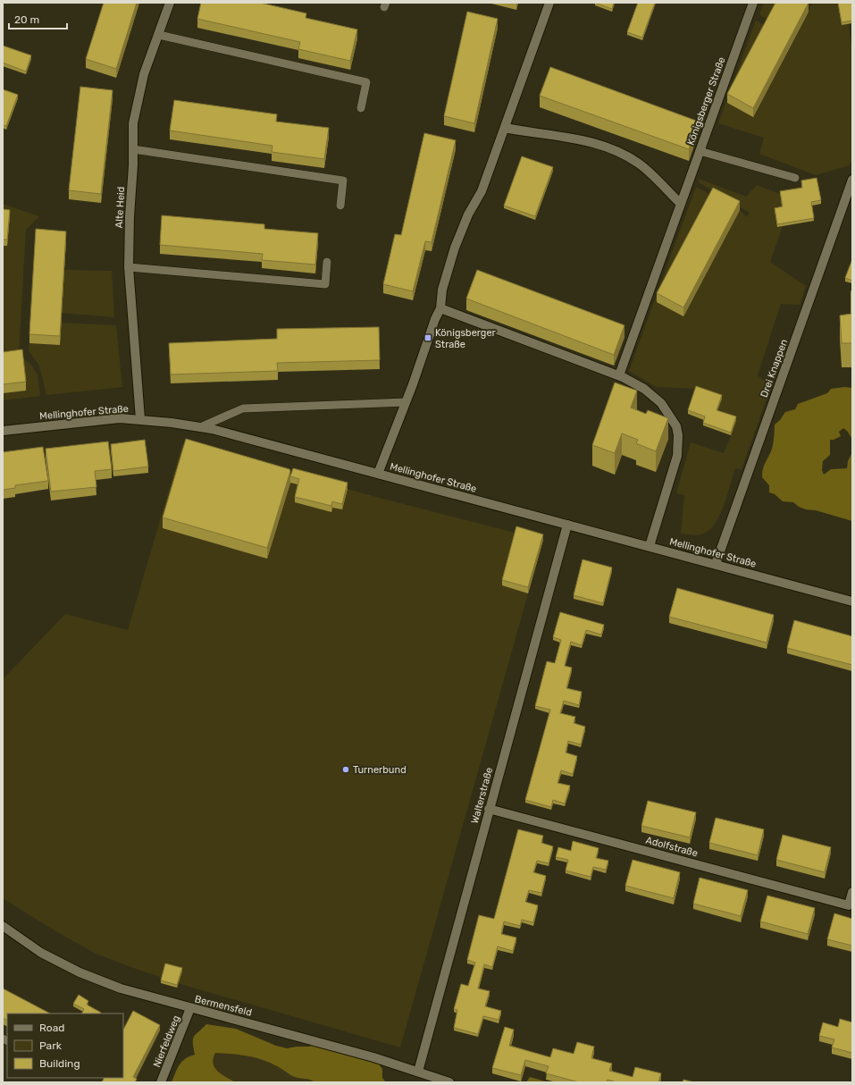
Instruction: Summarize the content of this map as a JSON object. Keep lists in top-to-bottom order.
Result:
{
  "streets": {
    "street": [
      "Königsberger Straße",
      "Alte Heid",
      "Drei Knappen",
      "Mellinghofer Straße",
      "Walterstraße",
      "Adolfstraße",
      "Bermensfeld",
      "Nierfeldweg"
    ]
  },
  "crossings": [
    ["Alte Heid", "Mellinghofer Straße"],
    ["Drei Knappen", "Mellinghofer Straße"],
    ["Mellinghofer Straße", "Walterstraße"],
    ["Walterstraße", "Adolfstraße"],
    ["Walterstraße", "Bermensfeld"],
    ["Bermensfeld", "Nierfeldweg"]
  ],
  "places": {
    "transit": ["Königsberger Straße"],
    "other": ["Turnerbund"]
  },
  "legend": ["Road", "Park", "Building"],
  "scale_bar": "20 m"
}
